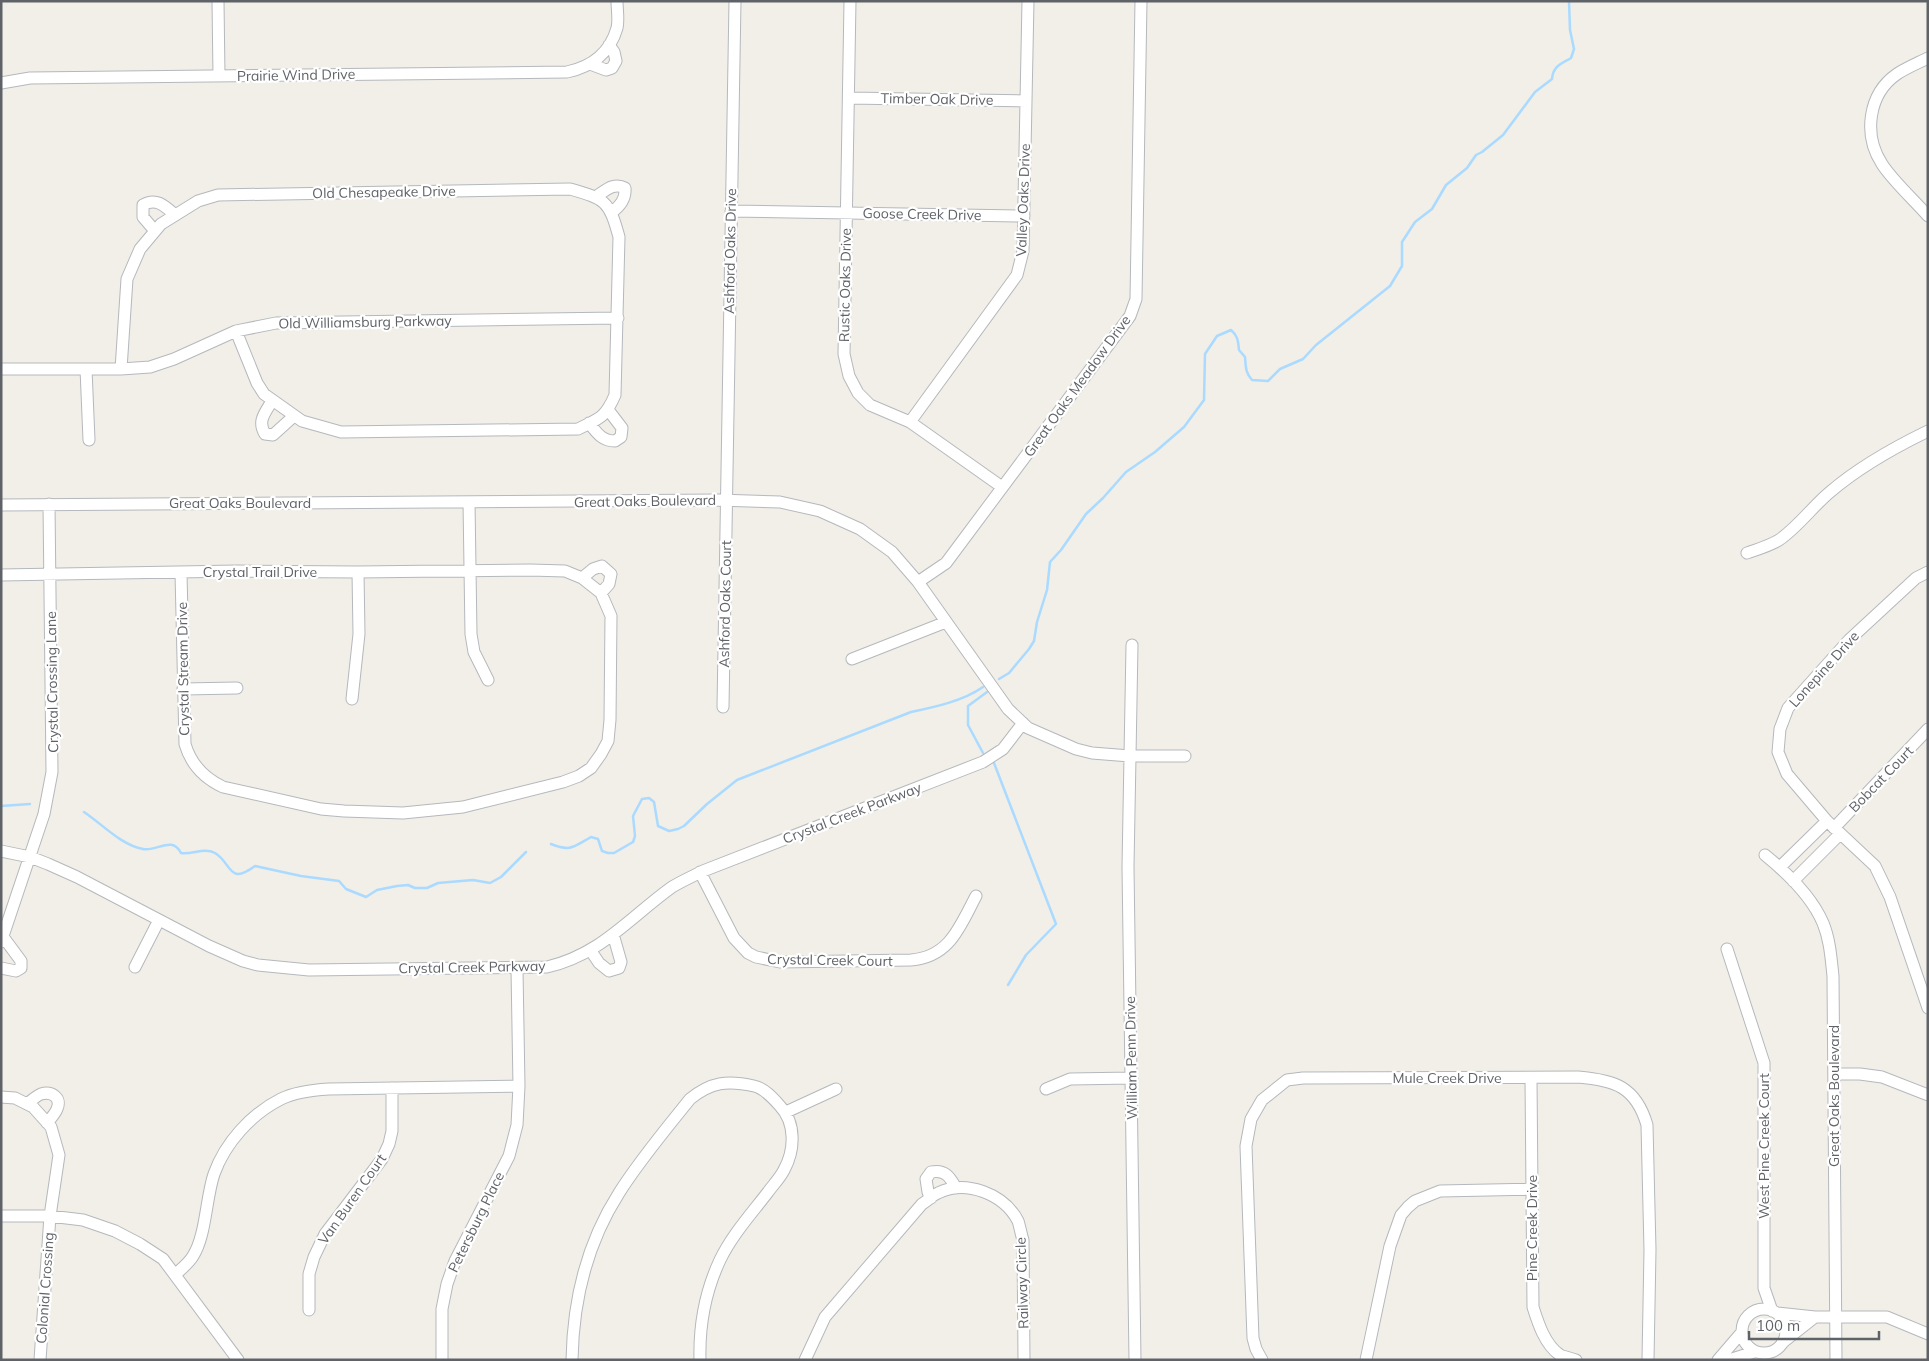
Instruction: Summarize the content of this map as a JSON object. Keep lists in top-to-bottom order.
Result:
{
  "streets": {
    "street": [
      "Prairie Wind Drive",
      "Timber Oak Drive",
      "Old Chesapeake Drive",
      "Valley Oaks Drive",
      "Goose Creek Drive",
      "Ashford Oaks Drive",
      "Rustic Oaks Drive",
      "Old Williamsburg Parkway",
      "Great Oaks Meadow Drive",
      "Great Oaks Boulevard",
      "Crystal Trail Drive",
      "Ashford Oaks Court",
      "Crystal Stream Drive",
      "Lonepine Drive",
      "Crystal Crossing Lane",
      "Bobcat Court",
      "Crystal Creek Parkway",
      "Crystal Creek Court",
      "William Penn Drive",
      "Mule Creek Drive",
      "West Pine Creek Court",
      "Van Buren Court",
      "Petersburg Place",
      "Pine Creek Drive",
      "Railway Circle",
      "Colonial Crossing"
    ]
  },
  "crossings": [
    ["Timber Oak Drive", "Valley Oaks Drive"],
    ["Timber Oak Drive", "Rustic Oaks Drive"],
    ["Old Chesapeake Drive", "Old Williamsburg Parkway"],
    ["Valley Oaks Drive", "Goose Creek Drive"],
    ["Valley Oaks Drive", "Rustic Oaks Drive"],
    ["Goose Creek Drive", "Ashford Oaks Drive"],
    ["Goose Creek Drive", "Rustic Oaks Drive"],
    ["Ashford Oaks Drive", "Great Oaks Boulevard"],
    ["Ashford Oaks Drive", "Ashford Oaks Court"],
    ["Rustic Oaks Drive", "Great Oaks Meadow Drive"],
    ["Great Oaks Meadow Drive", "Great Oaks Boulevard"],
    ["Great Oaks Boulevard", "Ashford Oaks Court"],
    ["Great Oaks Boulevard", "Crystal Crossing Lane"],
    ["Great Oaks Boulevard", "Bobcat Court"],
    ["Great Oaks Boulevard", "Crystal Creek Parkway"],
    ["Great Oaks Boulevard", "William Penn Drive"],
    ["Crystal Trail Drive", "Crystal Stream Drive"],
    ["Crystal Trail Drive", "Crystal Crossing Lane"],
    ["Lonepine Drive", "Bobcat Court"],
    ["Crystal Crossing Lane", "Crystal Creek Parkway"],
    ["Crystal Creek Parkway", "Crystal Creek Court"],
    ["Crystal Creek Parkway", "Petersburg Place"],
    ["Mule Creek Drive", "Pine Creek Drive"]
  ],
  "scale_bar": "100 m"
}
